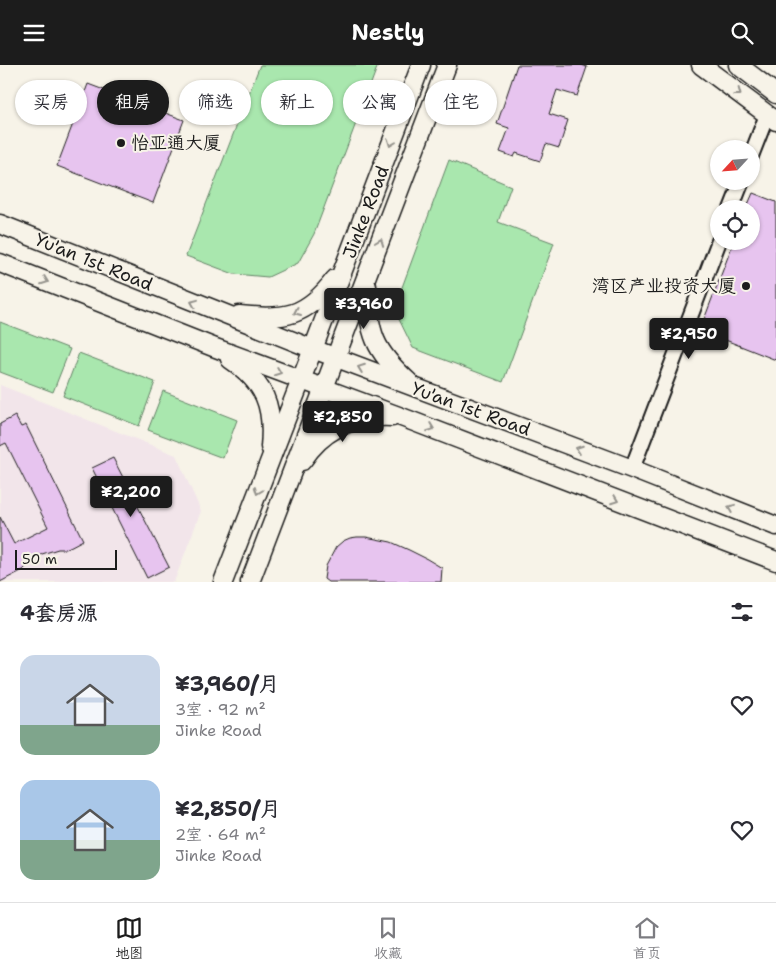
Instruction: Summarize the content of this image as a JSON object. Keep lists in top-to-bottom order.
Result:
{
  "streets": {
    "main road": ["Jinke Road", "Yu'an 1st Road"]
  },
  "crossings": [
    ["Jinke Road", "Yu'an 1st Road"]
  ],
  "places": ["怡亚通大厦", "湾区产业投资大厦"],
  "scale_bar": "50 m",
  "north": "bottom left",
  "page": {
    "header": "Nestly",
    "chip": [
      "买房",
      "租房",
      "筛选",
      "新上",
      "公寓",
      "住宅"
    ],
    "price": [
      "¥3,960",
      "¥2,950",
      "¥2,850",
      "¥2,200"
    ],
    "scale": "50 m",
    "heading": "4套房源",
    "list": [
      {
        "name": "¥3,960/月",
        "note": "3室 · 92 m² · Jinke Road"
      },
      {
        "name": "¥2,850/月",
        "note": "2室 · 64 m² · Jinke Road"
      }
    ],
    "tabs": ["地图", "收藏", "首页"]
  }
}
